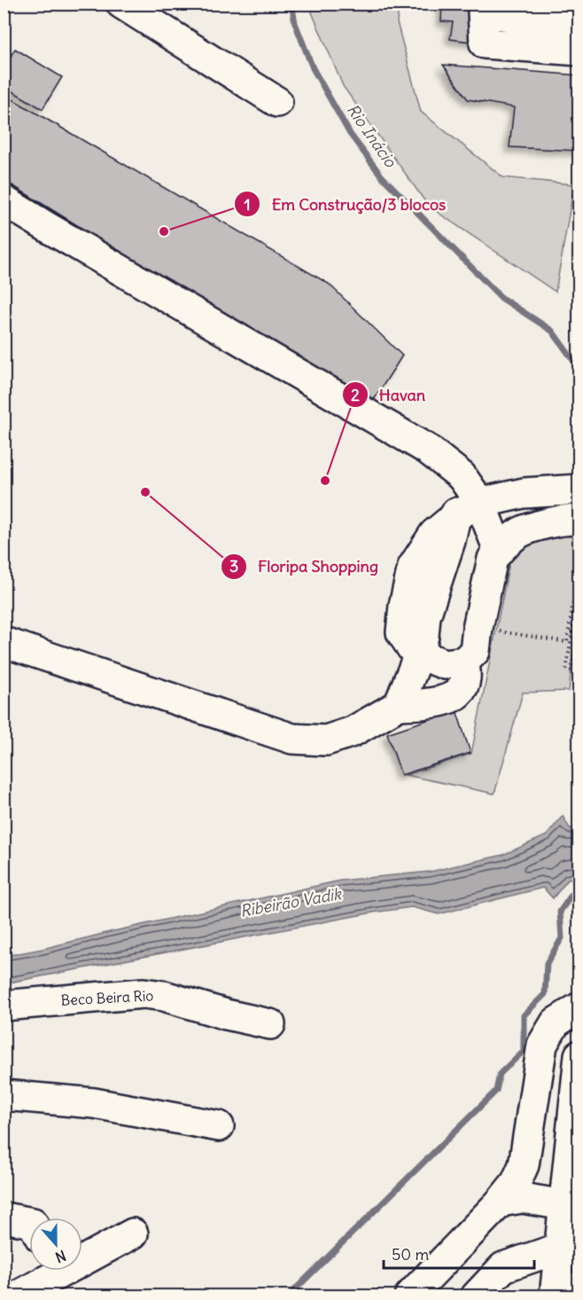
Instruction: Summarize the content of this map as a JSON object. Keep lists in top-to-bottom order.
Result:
{
  "streets": {
    "main road": ["Beco Beira Rio"]
  },
  "water": ["Rio Inácio", "Ribeirão Vadik"],
  "places": ["Em Construção/3 blocos", "Havan", "Floripa Shopping"],
  "scale_bar": "50 m",
  "north": "bottom"
}
